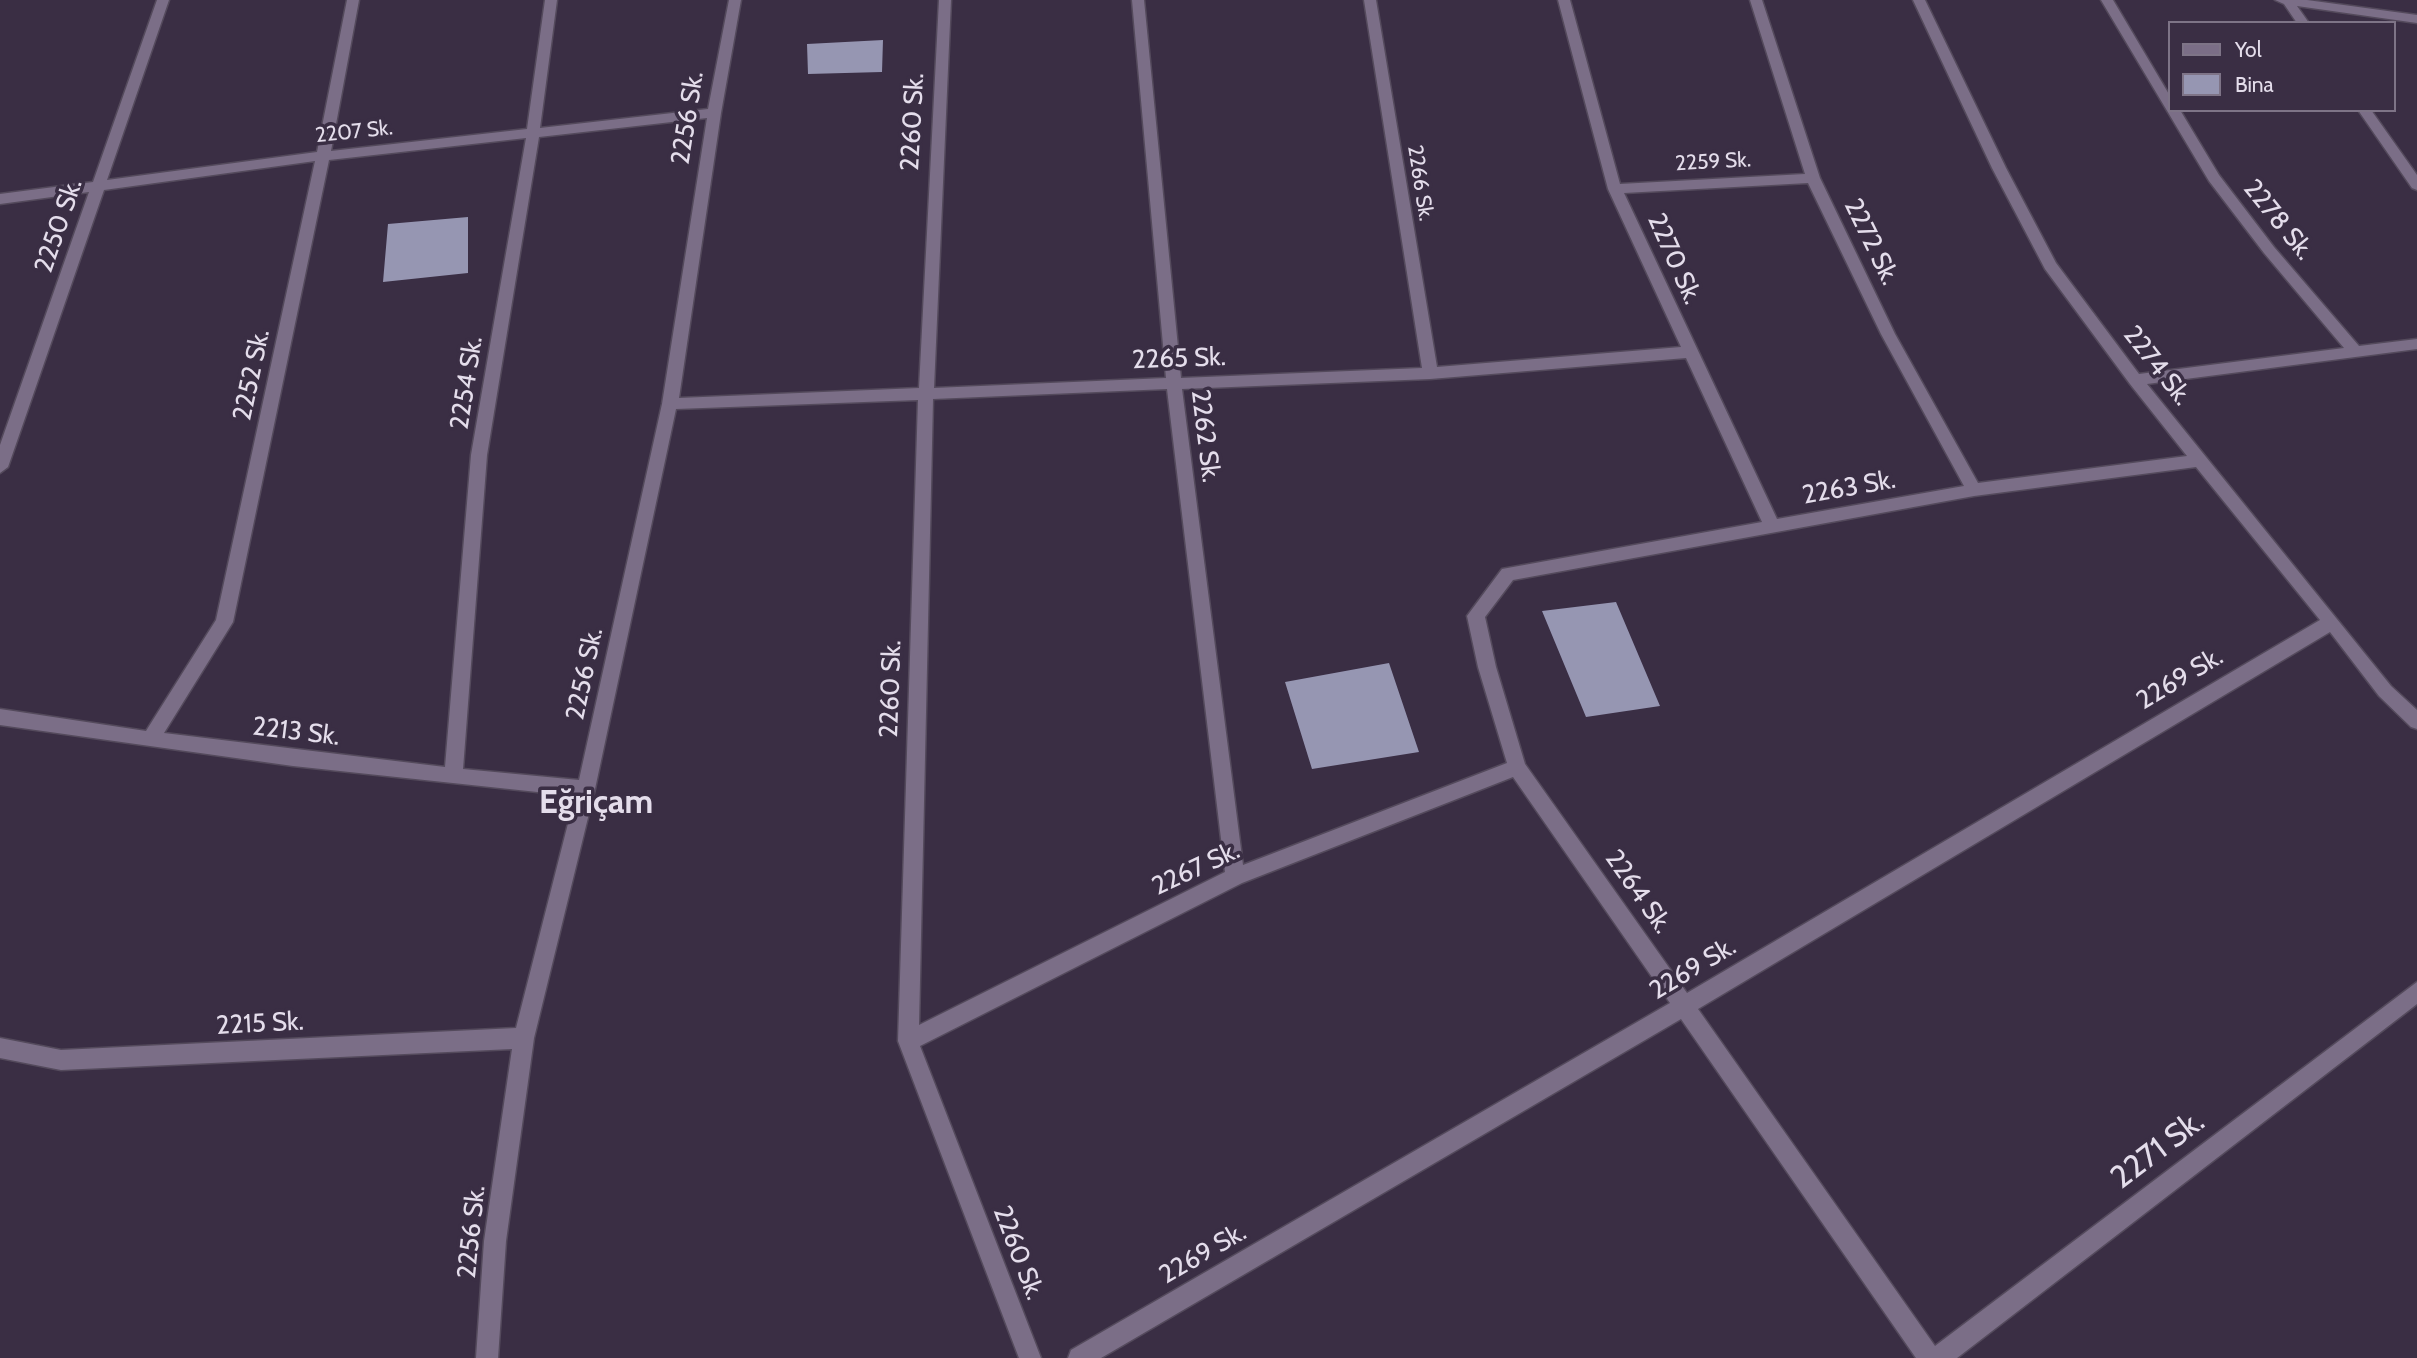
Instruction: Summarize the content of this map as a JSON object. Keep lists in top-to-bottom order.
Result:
{
  "streets": {
    "street": [
      "2256 Sk.",
      "2260 Sk.",
      "2207 Sk.",
      "2259 Sk.",
      "2266 Sk.",
      "2278 Sk.",
      "2250 Sk.",
      "2272 Sk.",
      "2270 Sk.",
      "2265 Sk.",
      "2274 Sk.",
      "2252 Sk.",
      "2254 Sk.",
      "2262 Sk.",
      "2263 Sk.",
      "2269 Sk.",
      "2213 Sk.",
      "2267 Sk.",
      "2264 Sk.",
      "2215 Sk.",
      "2271 Sk."
    ]
  },
  "crossings": [
    ["2256 Sk.", "2207 Sk."],
    ["2256 Sk.", "2265 Sk."],
    ["2256 Sk.", "2213 Sk."],
    ["2256 Sk.", "2215 Sk."],
    ["2260 Sk.", "2265 Sk."],
    ["2260 Sk.", "2267 Sk."],
    ["2207 Sk.", "2250 Sk."],
    ["2207 Sk.", "2252 Sk."],
    ["2207 Sk.", "2254 Sk."],
    ["2259 Sk.", "2272 Sk."],
    ["2259 Sk.", "2270 Sk."],
    ["2266 Sk.", "2265 Sk."],
    ["2272 Sk.", "2263 Sk."],
    ["2270 Sk.", "2265 Sk."],
    ["2270 Sk.", "2263 Sk."],
    ["2265 Sk.", "2262 Sk."],
    ["2274 Sk.", "2263 Sk."],
    ["2274 Sk.", "2269 Sk."],
    ["2252 Sk.", "2213 Sk."],
    ["2254 Sk.", "2213 Sk."],
    ["2262 Sk.", "2267 Sk."],
    ["2263 Sk.", "2264 Sk."],
    ["2269 Sk.", "2264 Sk."],
    ["2267 Sk.", "2264 Sk."]
  ],
  "districts": ["Eğriçam"],
  "legend": ["Yol", "Bina"]
}
